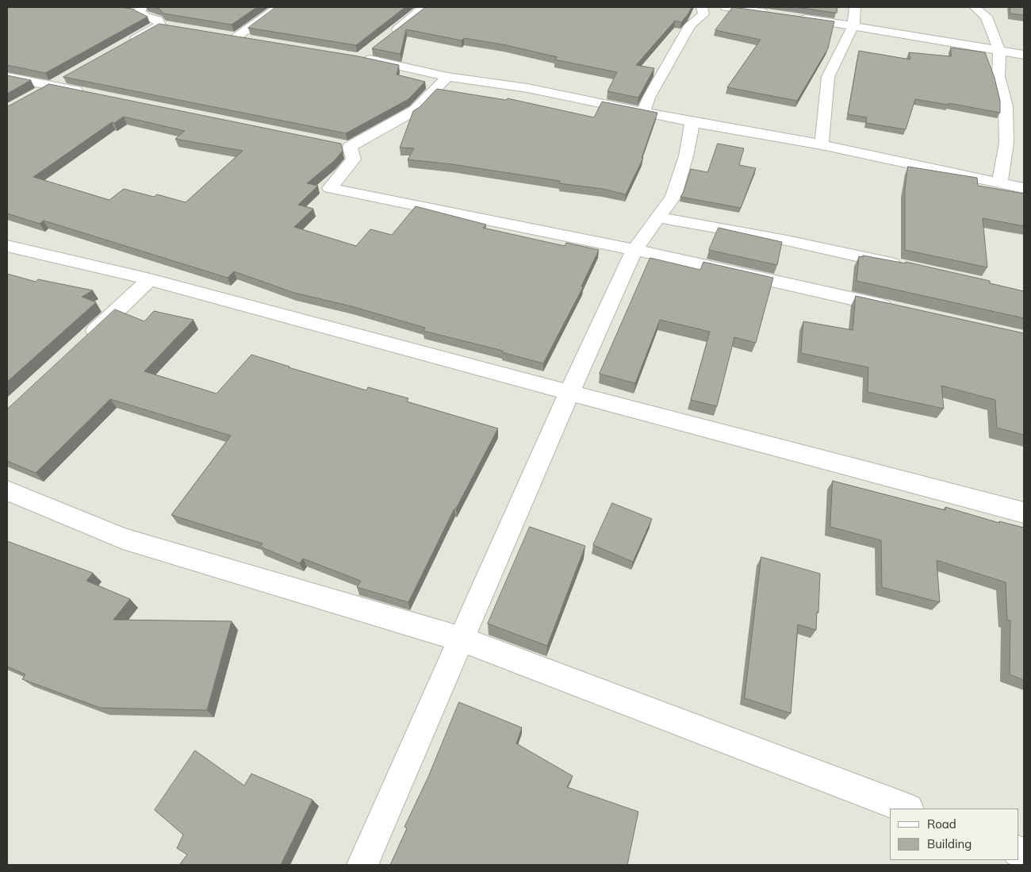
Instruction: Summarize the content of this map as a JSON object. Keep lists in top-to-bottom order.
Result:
{
  "legend": ["Road", "Building"]
}
